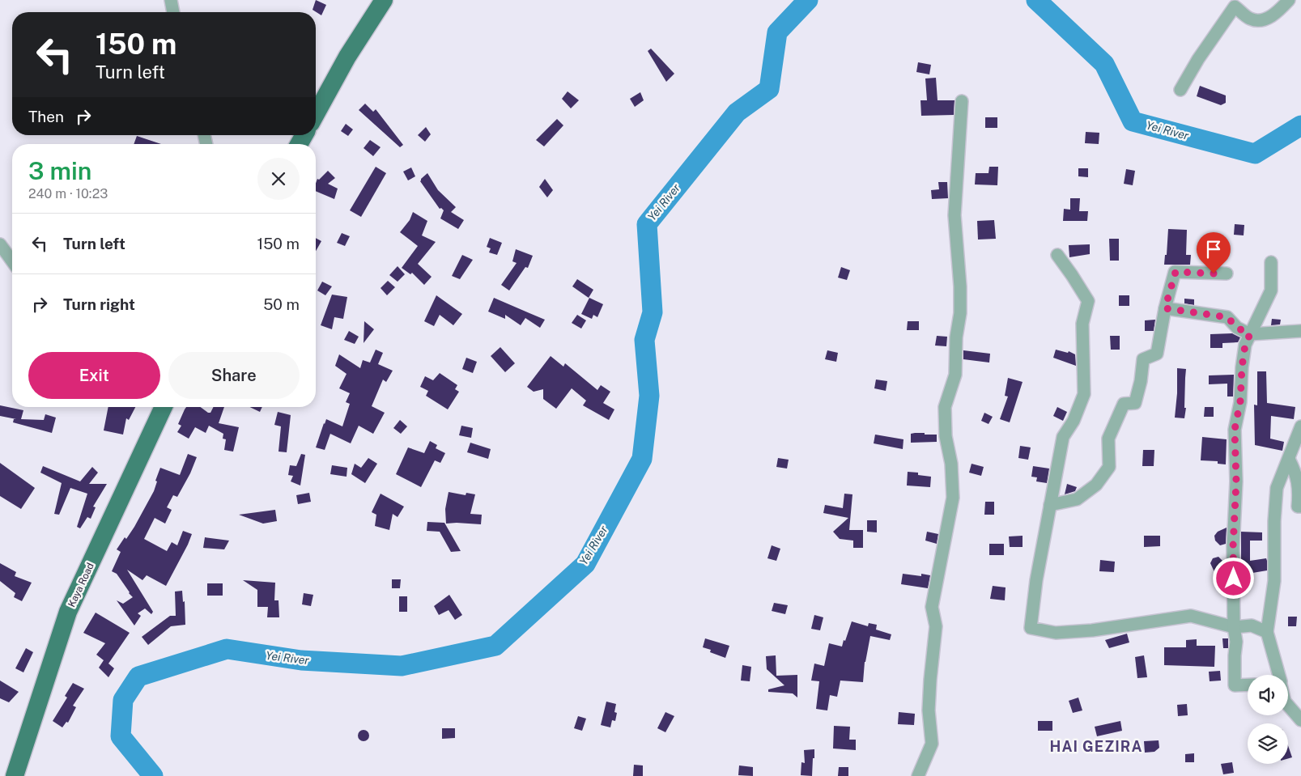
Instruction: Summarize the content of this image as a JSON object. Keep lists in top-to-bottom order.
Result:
{
  "streets": {
    "main road": ["Kaya Road"]
  },
  "districts": ["HAI GEZIRA"],
  "water": ["Yei River"],
  "page": {
    "turn": ["150 m", "Turn left"],
    "then": "Then",
    "heading": ["3 min", "240 m · 10:23"],
    "list": [
      {
        "name": "Turn left",
        "value": "150 m"
      },
      {
        "name": "Turn right",
        "value": "50 m"
      }
    ],
    "buttons": ["Exit", "Share"]
  }
}
